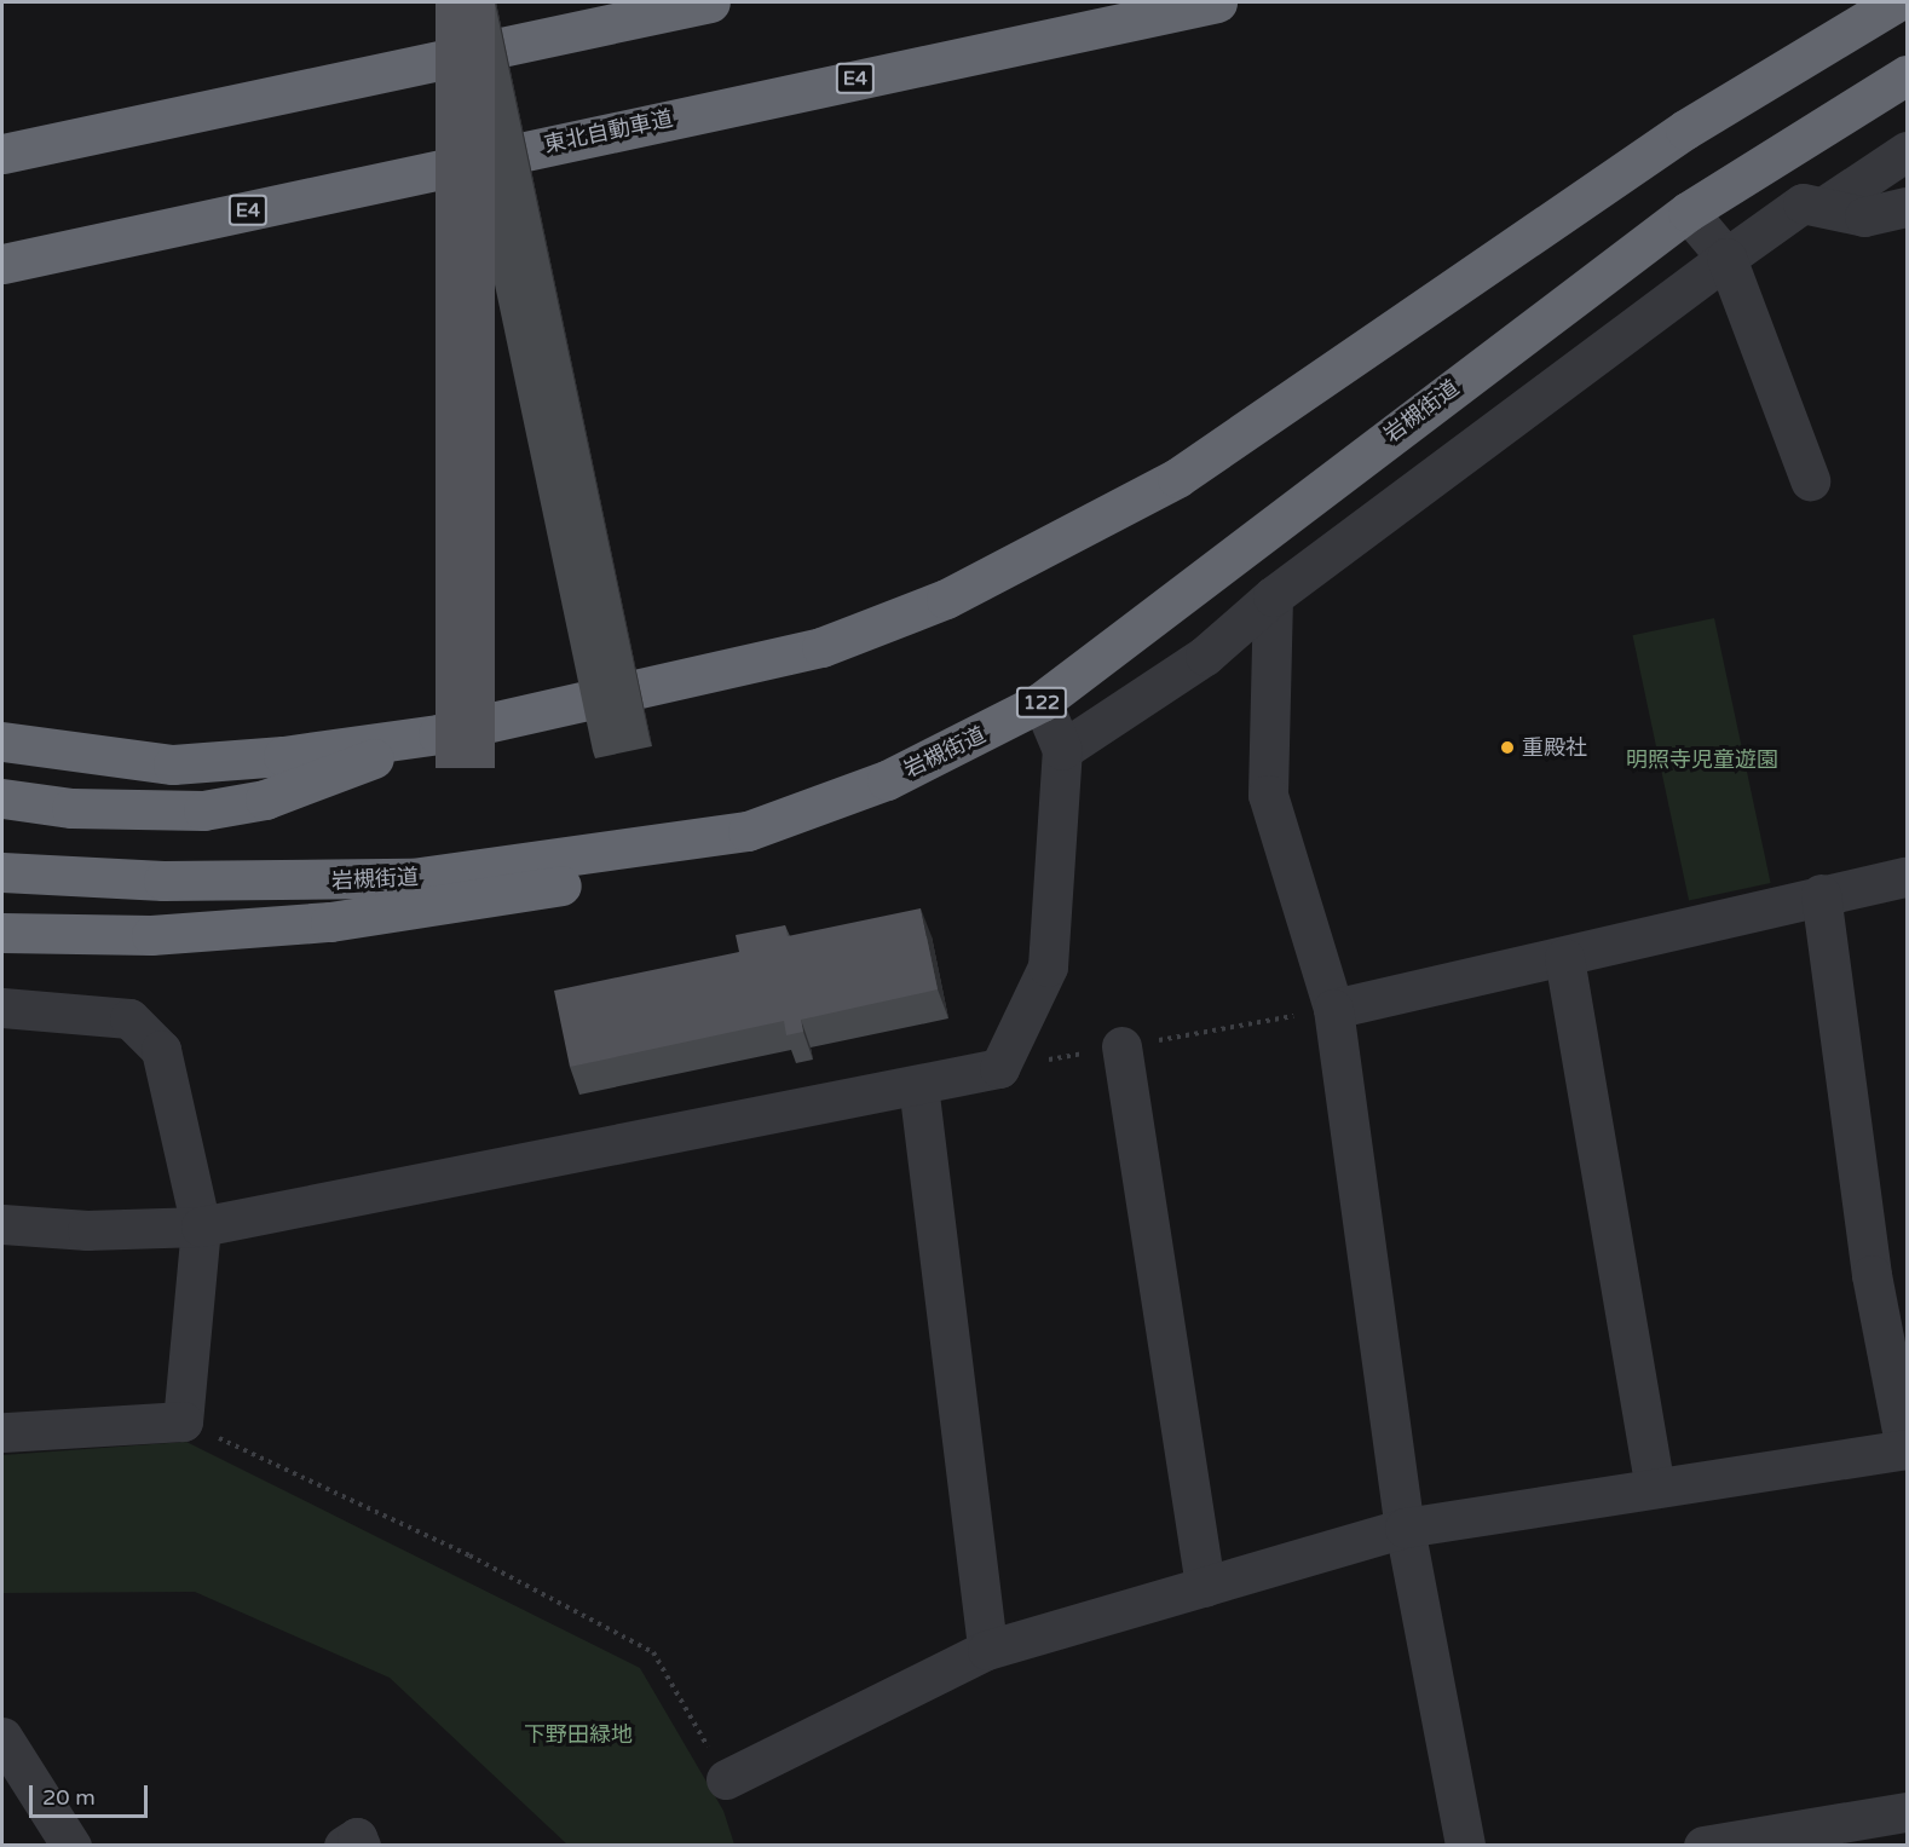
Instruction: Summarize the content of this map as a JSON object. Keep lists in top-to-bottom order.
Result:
{
  "streets": {
    "highway": [
      "E4",
      "東北自動車道",
      "岩槻街道",
      "122"
    ]
  },
  "parks": ["明照寺児童遊園", "下野田緑地"],
  "places": ["重殿社"],
  "scale_bar": "20 m"
}
